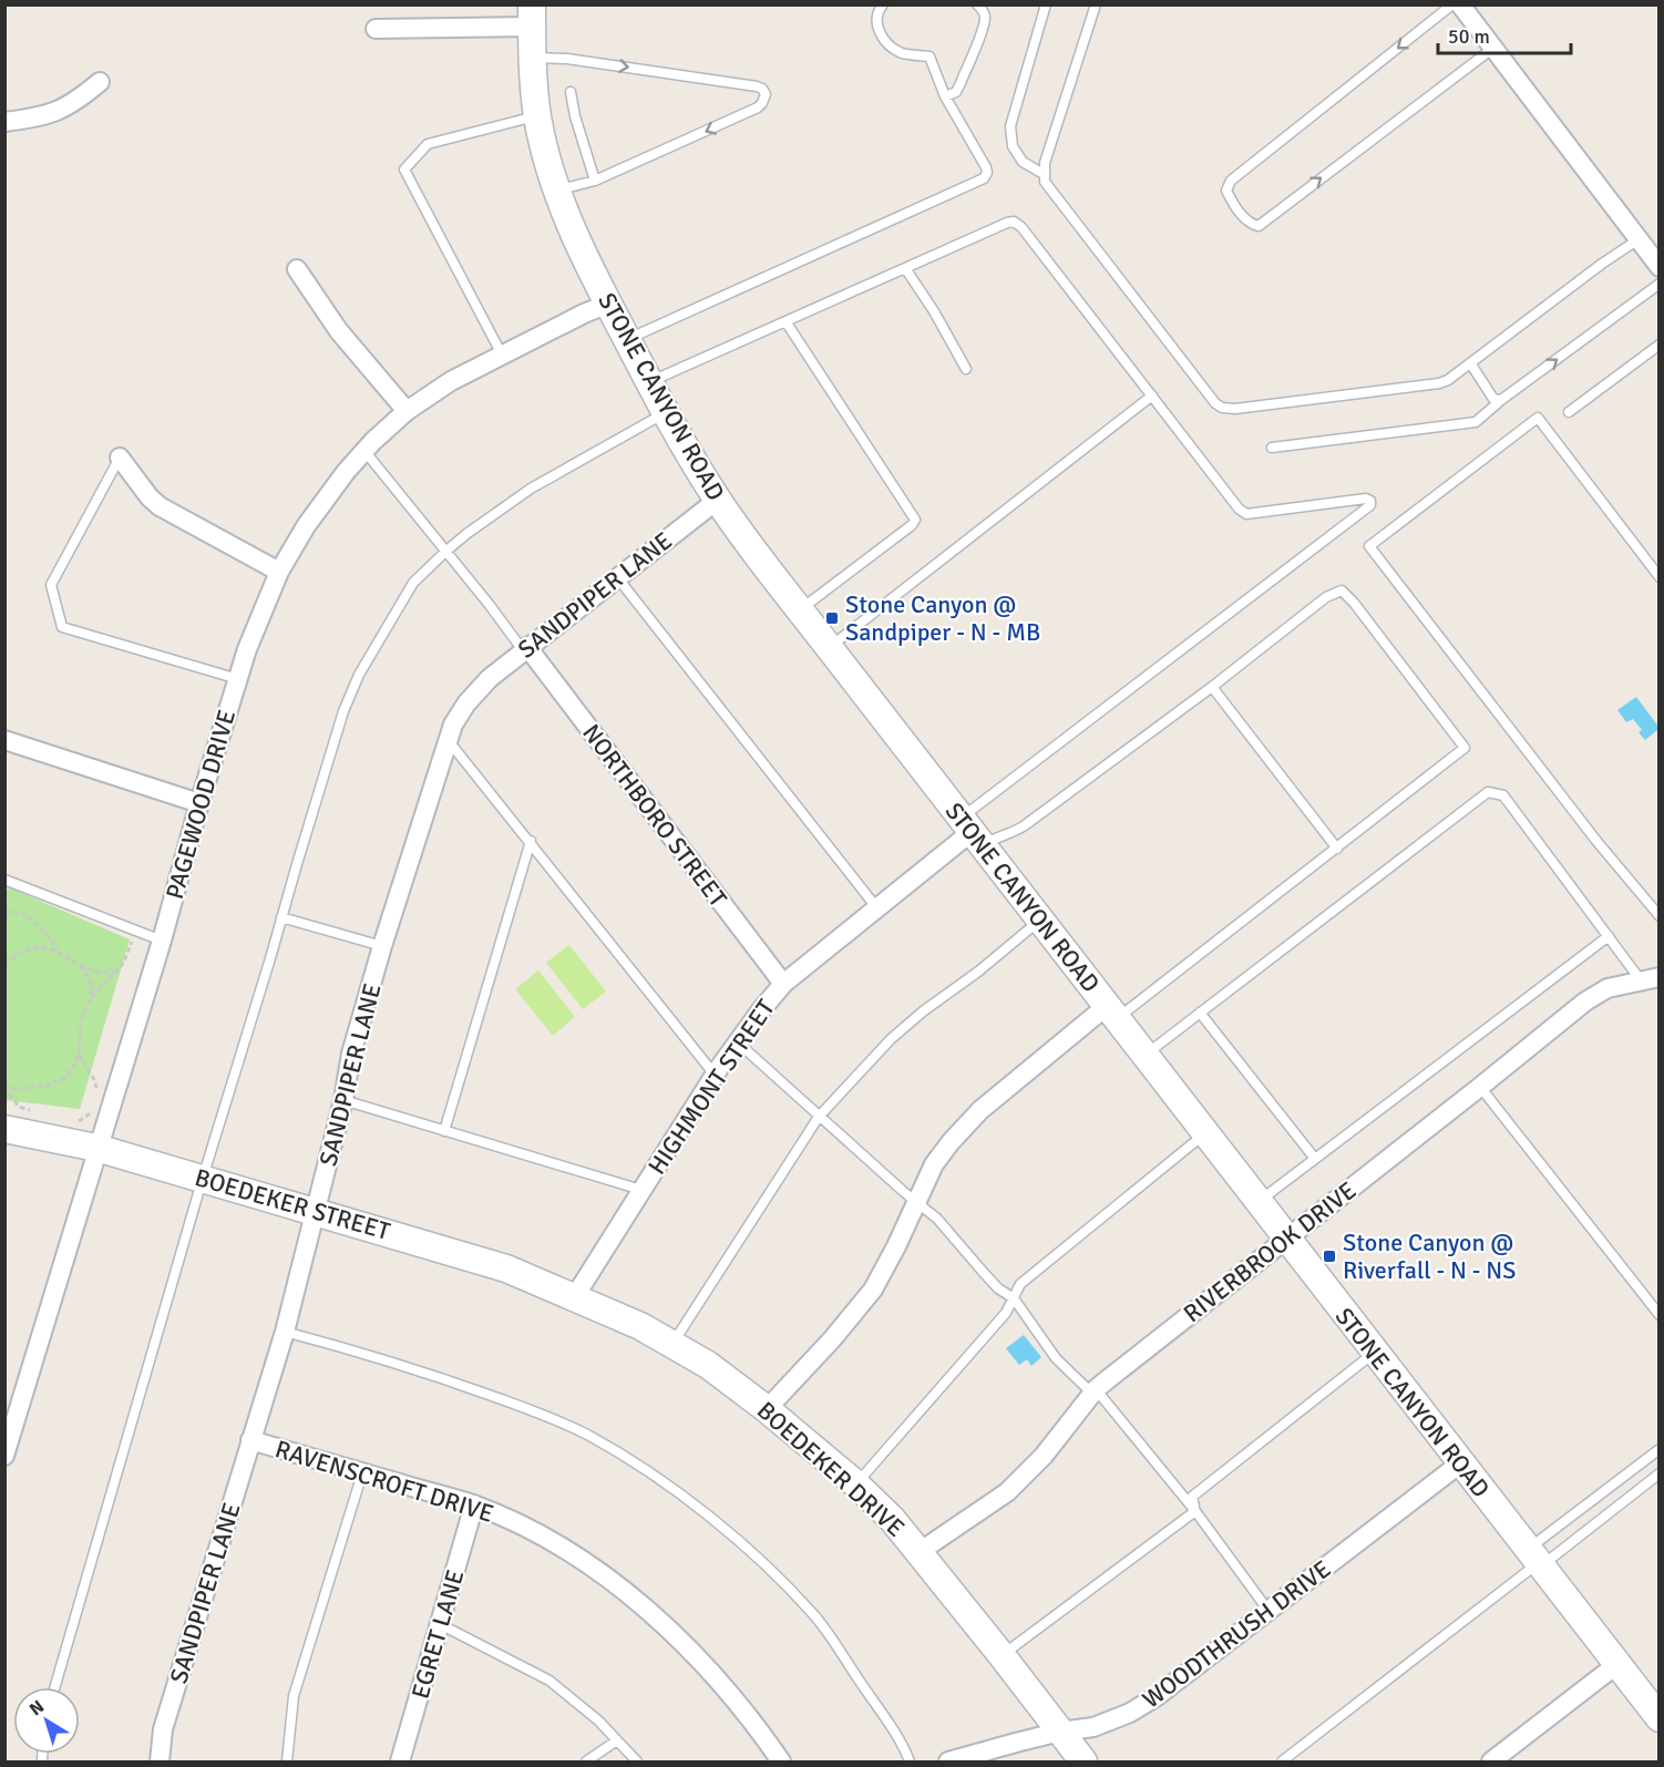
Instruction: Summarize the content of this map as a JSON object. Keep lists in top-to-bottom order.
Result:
{
  "streets": {
    "street": [
      "STONE CANYON ROAD",
      "SANDPIPER LANE",
      "PAGEWOOD DRIVE",
      "NORTHBORO STREET",
      "HIGHMONT STREET",
      "BOEDEKER STREET",
      "RIVERBROOK DRIVE",
      "BOEDEKER DRIVE",
      "RAVENSCROFT DRIVE",
      "EGRET LANE",
      "WOODTHRUSH DRIVE"
    ]
  },
  "crossings": [
    ["STONE CANYON ROAD", "SANDPIPER LANE"],
    ["STONE CANYON ROAD", "PAGEWOOD DRIVE"],
    ["STONE CANYON ROAD", "HIGHMONT STREET"],
    ["STONE CANYON ROAD", "RIVERBROOK DRIVE"],
    ["STONE CANYON ROAD", "WOODTHRUSH DRIVE"],
    ["SANDPIPER LANE", "NORTHBORO STREET"],
    ["SANDPIPER LANE", "BOEDEKER STREET"],
    ["SANDPIPER LANE", "RAVENSCROFT DRIVE"],
    ["PAGEWOOD DRIVE", "BOEDEKER STREET"],
    ["NORTHBORO STREET", "HIGHMONT STREET"],
    ["HIGHMONT STREET", "BOEDEKER STREET"],
    ["HIGHMONT STREET", "BOEDEKER DRIVE"],
    ["BOEDEKER STREET", "BOEDEKER DRIVE"],
    ["RIVERBROOK DRIVE", "BOEDEKER DRIVE"],
    ["BOEDEKER DRIVE", "WOODTHRUSH DRIVE"],
    ["RAVENSCROFT DRIVE", "EGRET LANE"]
  ],
  "places": {
    "transit": ["Stone Canyon @ Sandpiper - N - MB", "Stone Canyon @ Riverfall - N - NS"]
  },
  "scale_bar": "50 m",
  "north": "top left"
}
